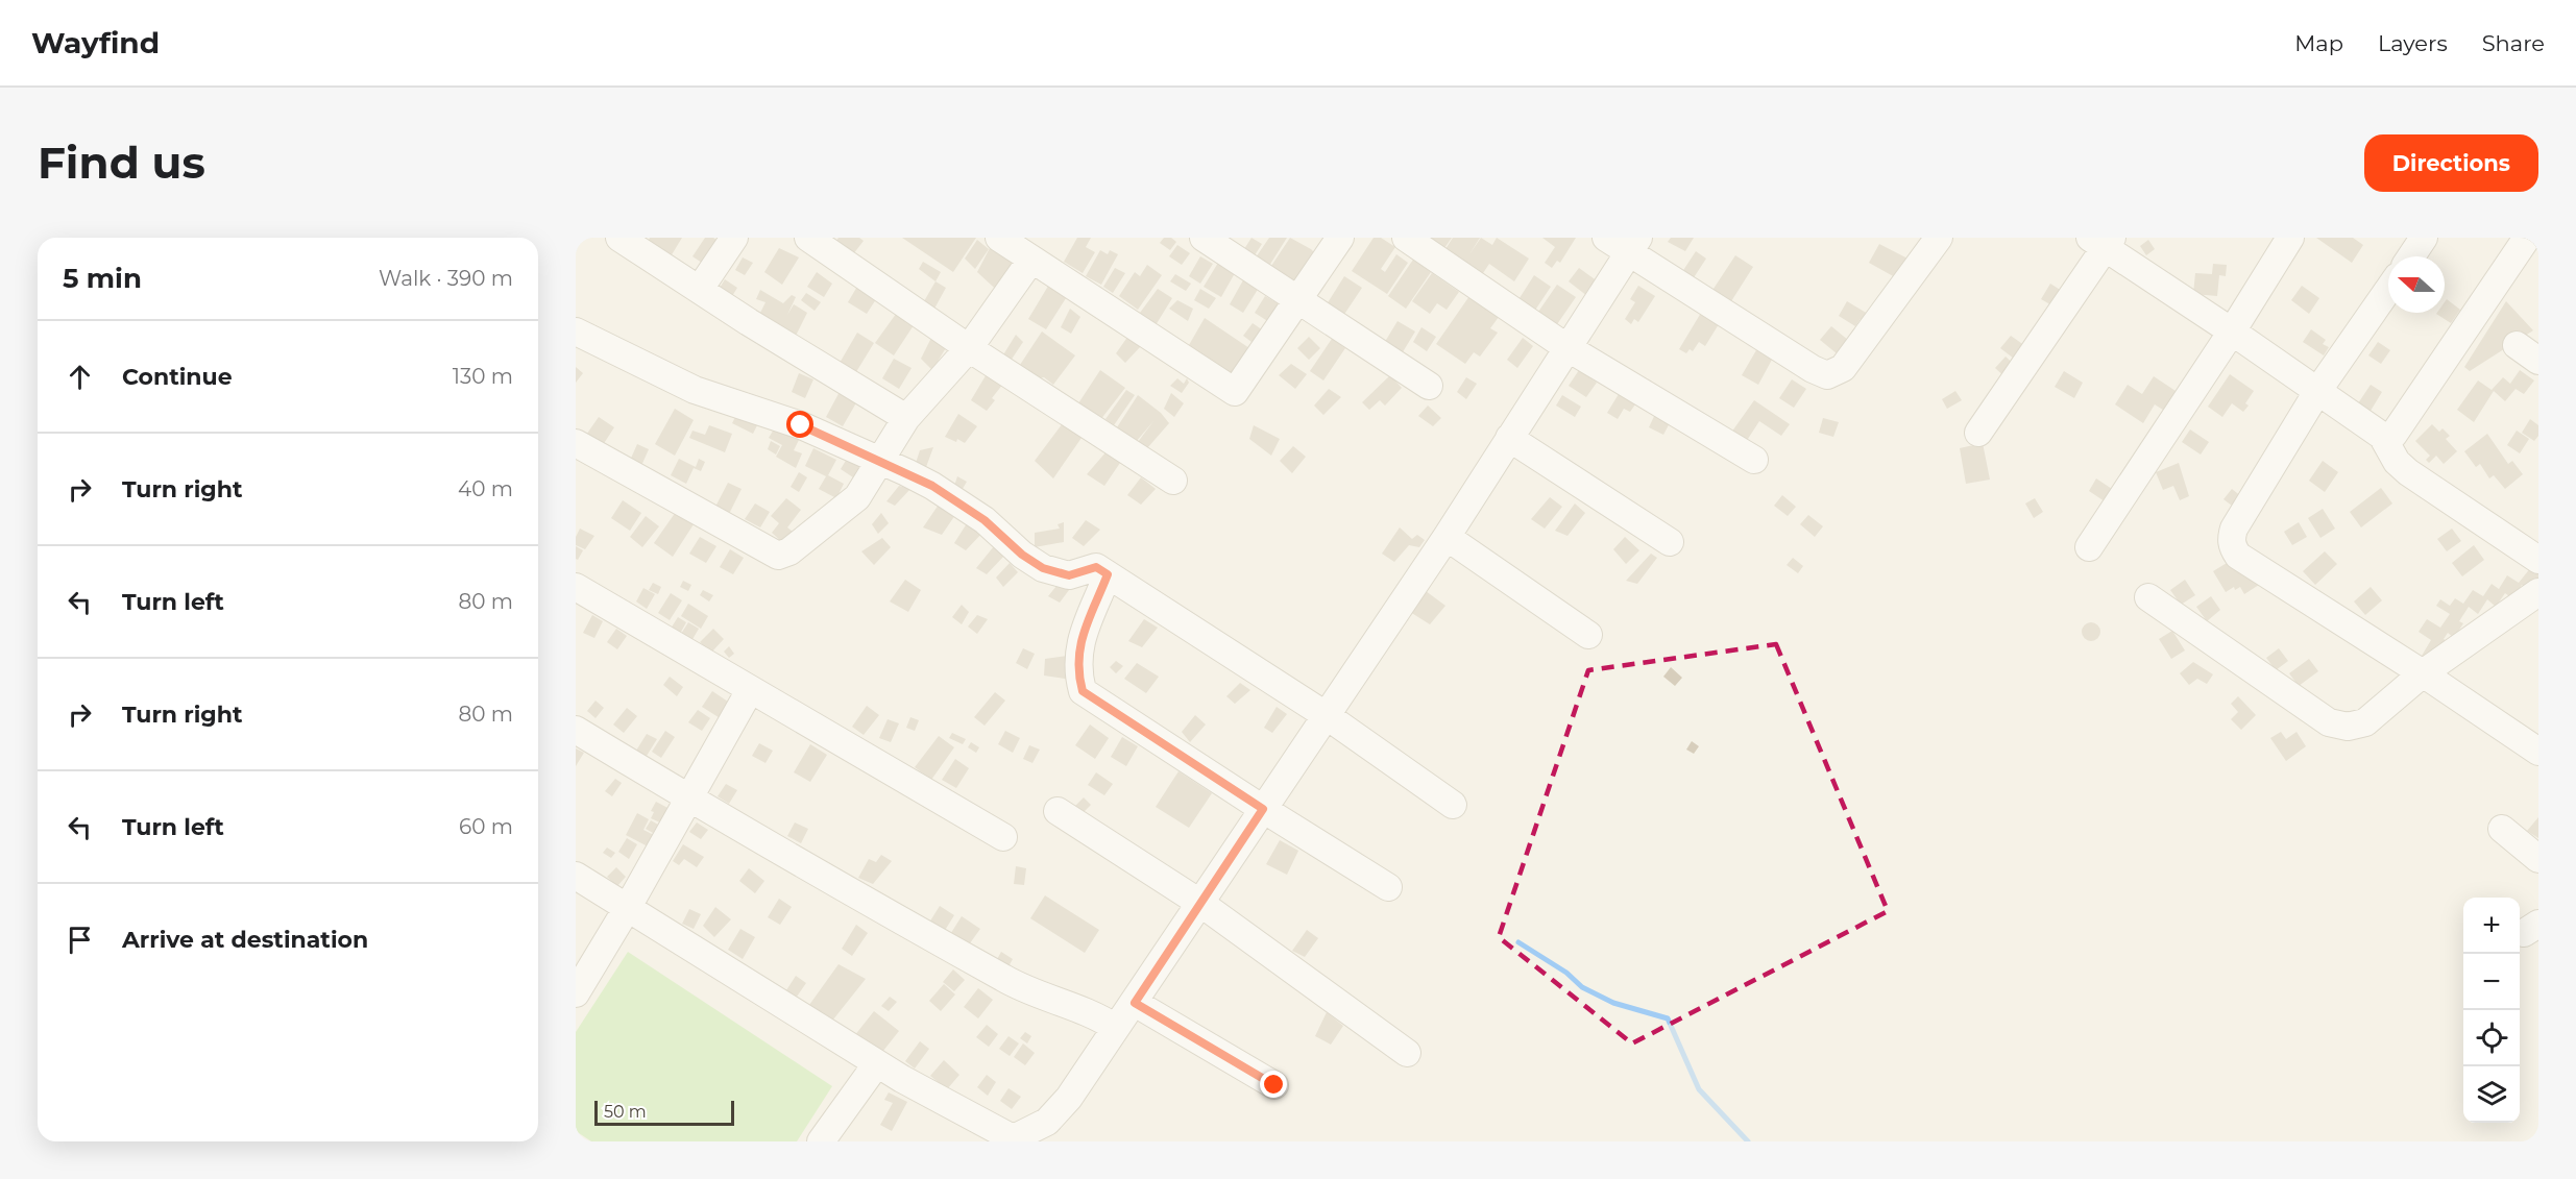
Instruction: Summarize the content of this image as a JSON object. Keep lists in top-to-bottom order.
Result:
{
  "scale_bar": "50 m",
  "north": "left",
  "page": {
    "header": "Wayfind",
    "nav": ["Map", "Layers", "Share"],
    "buttons": "Directions",
    "title": "Find us",
    "heading": ["5 min", "Walk · 390 m"],
    "list": [
      ["Continue", "130 m"],
      ["Turn right", "40 m"],
      ["Turn left", "80 m"],
      ["Turn right", "80 m"],
      ["Turn left", "60 m"],
      "Arrive at destination"
    ],
    "map_buttons": ["+", "−"],
    "scale": "50 m"
  }
}
